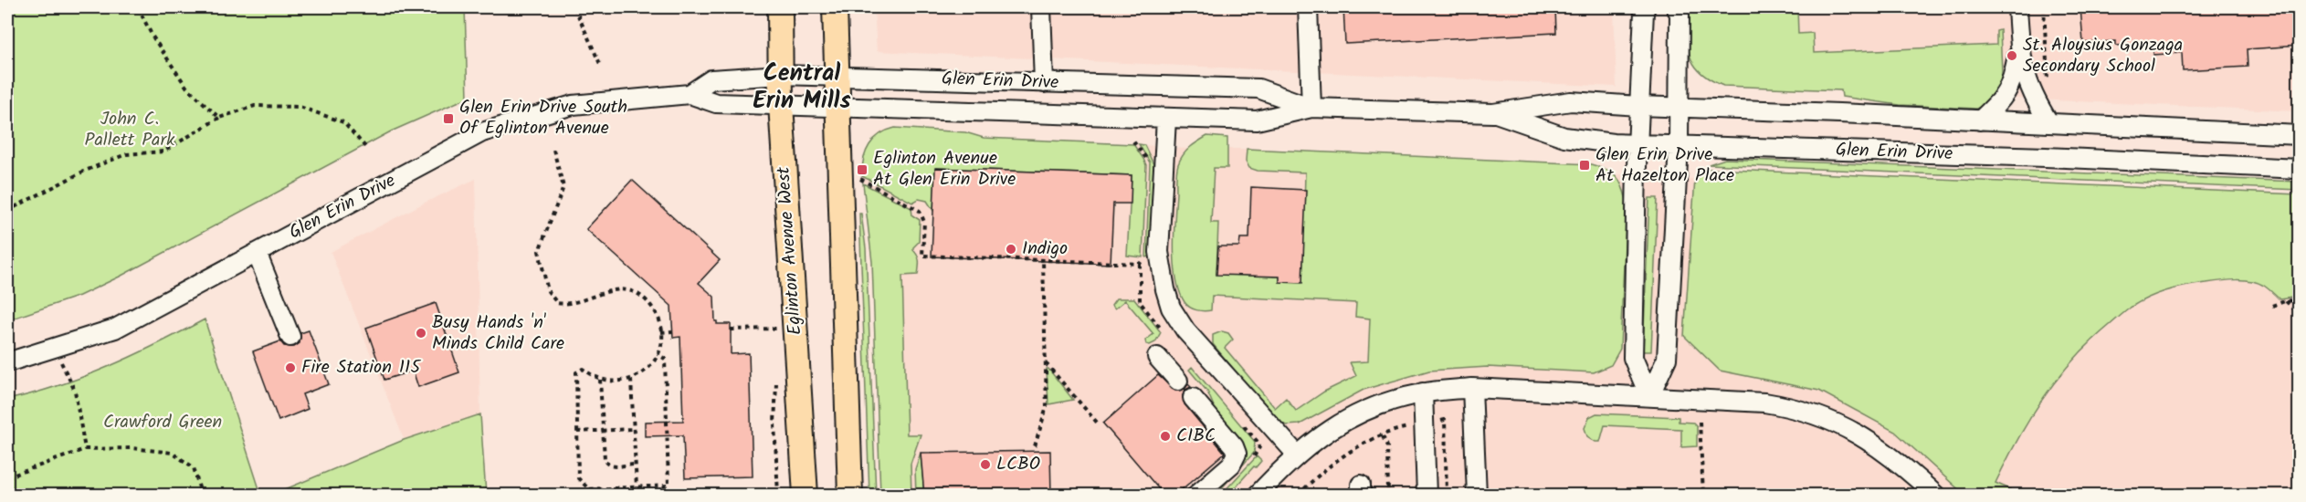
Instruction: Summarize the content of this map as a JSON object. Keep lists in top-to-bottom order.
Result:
{
  "streets": {
    "main road": ["Eglinton Avenue West"],
    "street": ["Glen Erin Drive"]
  },
  "crossings": [
    ["Glen Erin Drive", "Eglinton Avenue West"]
  ],
  "districts": ["Central Erin Mills"],
  "parks": ["John C. Pallett Park", "Crawford Green"],
  "places": {
    "other": [
      "St. Aloysius Gonzaga Secondary School",
      "Indigo",
      "Busy Hands 'n' Minds Child Care",
      "Fire Station 115",
      "CIBC",
      "LCBO"
    ],
    "transit": ["Glen Erin Drive South Of Eglinton Avenue", "Glen Erin Drive At Hazelton Place", "Eglinton Avenue At Glen Erin Drive"]
  }
}
